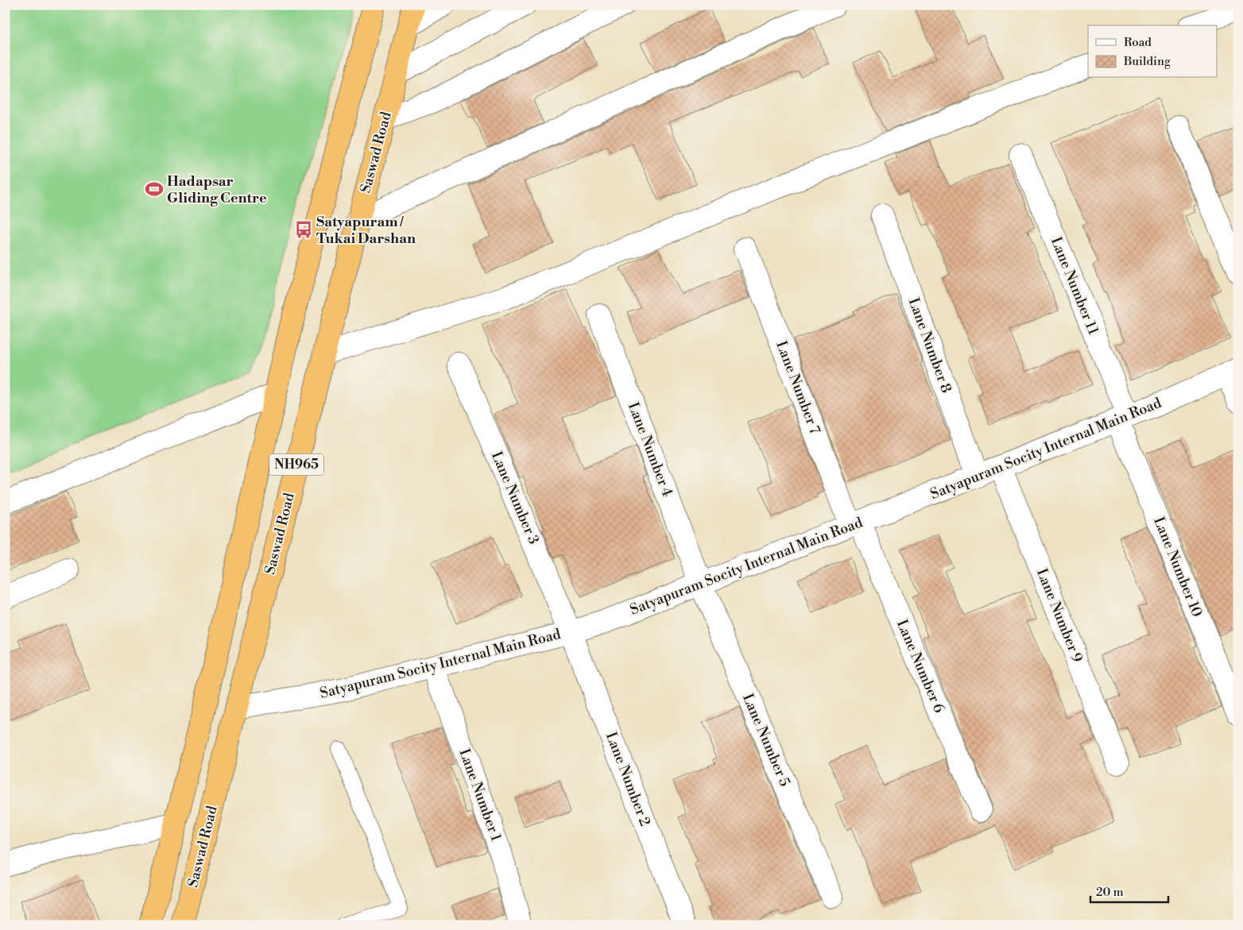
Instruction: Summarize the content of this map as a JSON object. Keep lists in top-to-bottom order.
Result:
{
  "streets": {
    "highway": ["Saswad Road", "NH965"],
    "street": [
      "Lane Number 11",
      "Lane Number 8",
      "Lane Number 7",
      "Satyapuram Socity Internal Main Road",
      "Lane Number 4",
      "Lane Number 3",
      "Lane Number 10",
      "Lane Number 9",
      "Lane Number 6",
      "Lane Number 5",
      "Lane Number 2",
      "Lane Number 1"
    ]
  },
  "crossings": [
    ["Saswad Road", "Satyapuram Socity Internal Main Road"],
    ["Lane Number 11", "Satyapuram Socity Internal Main Road"],
    ["Lane Number 11", "Lane Number 10"],
    ["Lane Number 8", "Satyapuram Socity Internal Main Road"],
    ["Lane Number 7", "Satyapuram Socity Internal Main Road"],
    ["Lane Number 7", "Lane Number 6"],
    ["Satyapuram Socity Internal Main Road", "Lane Number 4"],
    ["Satyapuram Socity Internal Main Road", "Lane Number 3"],
    ["Satyapuram Socity Internal Main Road", "Lane Number 10"],
    ["Satyapuram Socity Internal Main Road", "Lane Number 9"],
    ["Satyapuram Socity Internal Main Road", "Lane Number 6"],
    ["Satyapuram Socity Internal Main Road", "Lane Number 5"],
    ["Satyapuram Socity Internal Main Road", "Lane Number 2"],
    ["Satyapuram Socity Internal Main Road", "Lane Number 1"],
    ["Lane Number 4", "Lane Number 5"],
    ["Lane Number 3", "Lane Number 2"]
  ],
  "places": {
    "sports": ["Hadapsar Gliding Centre"],
    "bus stop": ["Satyapuram / Tukai Darshan"]
  },
  "legend": ["Road", "Building"],
  "scale_bar": "20 m"
}
